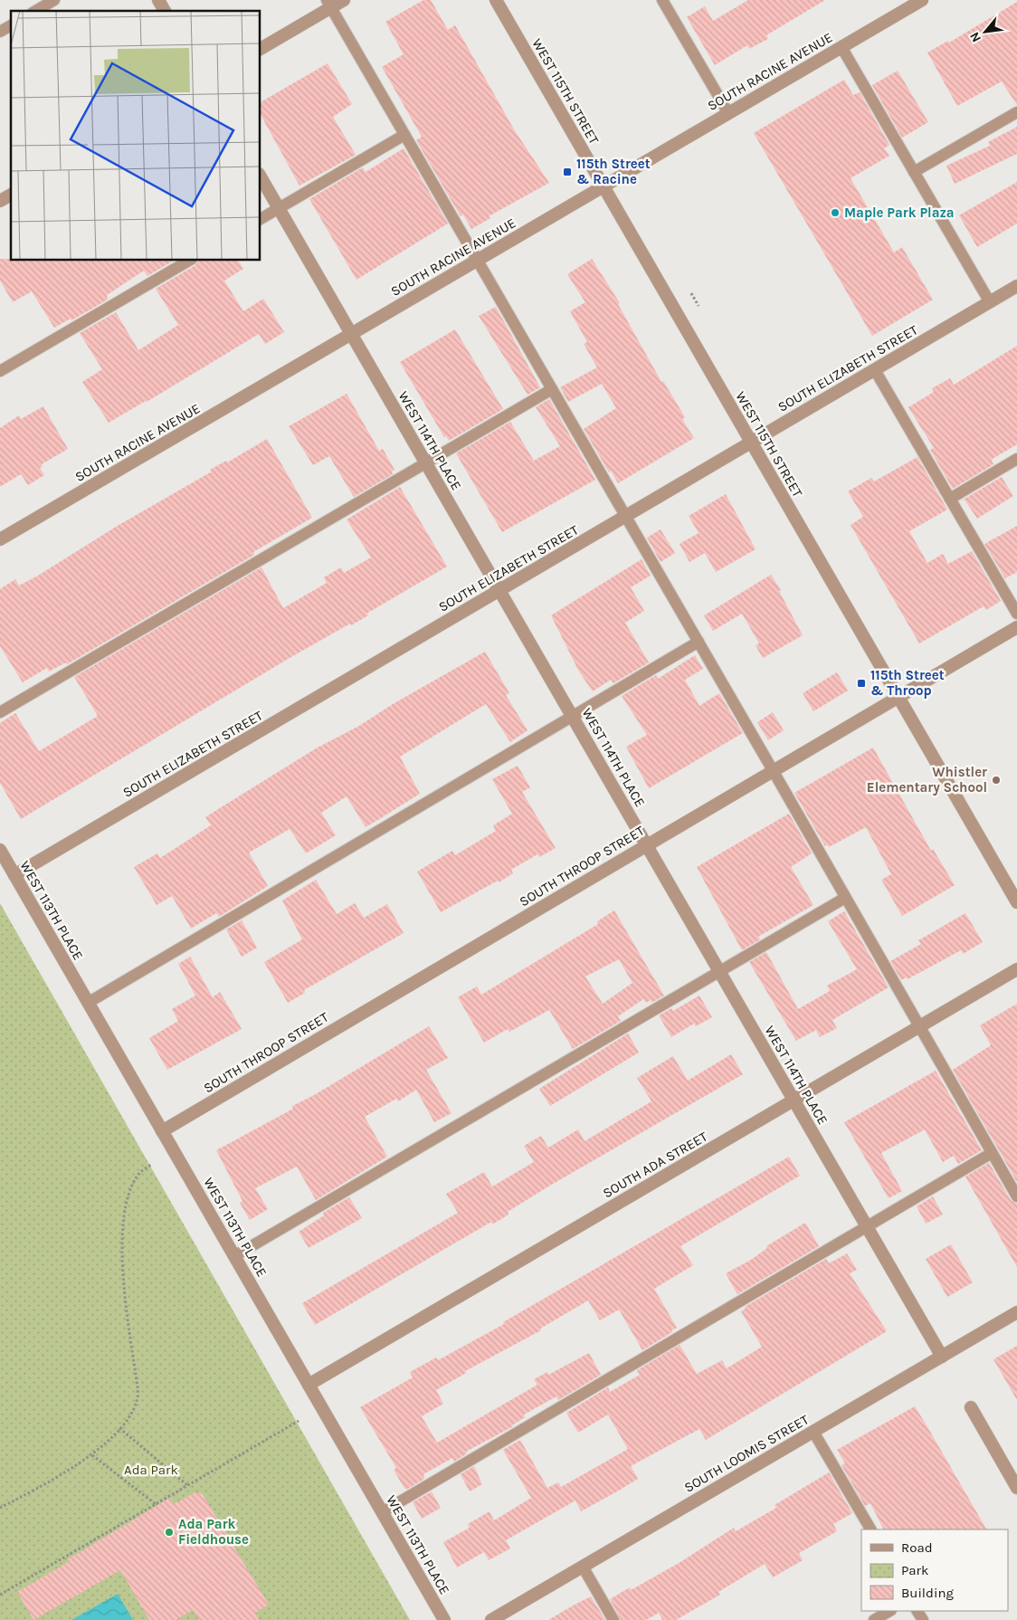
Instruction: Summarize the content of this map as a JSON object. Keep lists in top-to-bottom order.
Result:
{
  "streets": {
    "street": [
      "SOUTH RACINE AVENUE",
      "WEST 115TH STREET",
      "SOUTH ELIZABETH STREET",
      "WEST 114TH PLACE",
      "SOUTH THROOP STREET",
      "WEST 113TH PLACE",
      "SOUTH ADA STREET",
      "SOUTH LOOMIS STREET"
    ]
  },
  "crossings": [
    ["SOUTH RACINE AVENUE", "WEST 115TH STREET"],
    ["SOUTH RACINE AVENUE", "WEST 114TH PLACE"],
    ["WEST 115TH STREET", "SOUTH ELIZABETH STREET"],
    ["WEST 115TH STREET", "SOUTH THROOP STREET"],
    ["SOUTH ELIZABETH STREET", "WEST 114TH PLACE"],
    ["SOUTH ELIZABETH STREET", "WEST 113TH PLACE"],
    ["WEST 114TH PLACE", "SOUTH THROOP STREET"],
    ["WEST 114TH PLACE", "SOUTH ADA STREET"],
    ["WEST 114TH PLACE", "SOUTH LOOMIS STREET"],
    ["SOUTH THROOP STREET", "WEST 113TH PLACE"],
    ["WEST 113TH PLACE", "SOUTH ADA STREET"]
  ],
  "parks": ["Ada Park"],
  "places": {
    "transit": ["115th Street & Racine", "115th Street & Throop"],
    "other": ["Maple Park Plaza", "Whistler Elementary School", "Ada Park Fieldhouse"]
  },
  "legend": ["Road", "Park", "Building"],
  "north": "bottom left"
}
